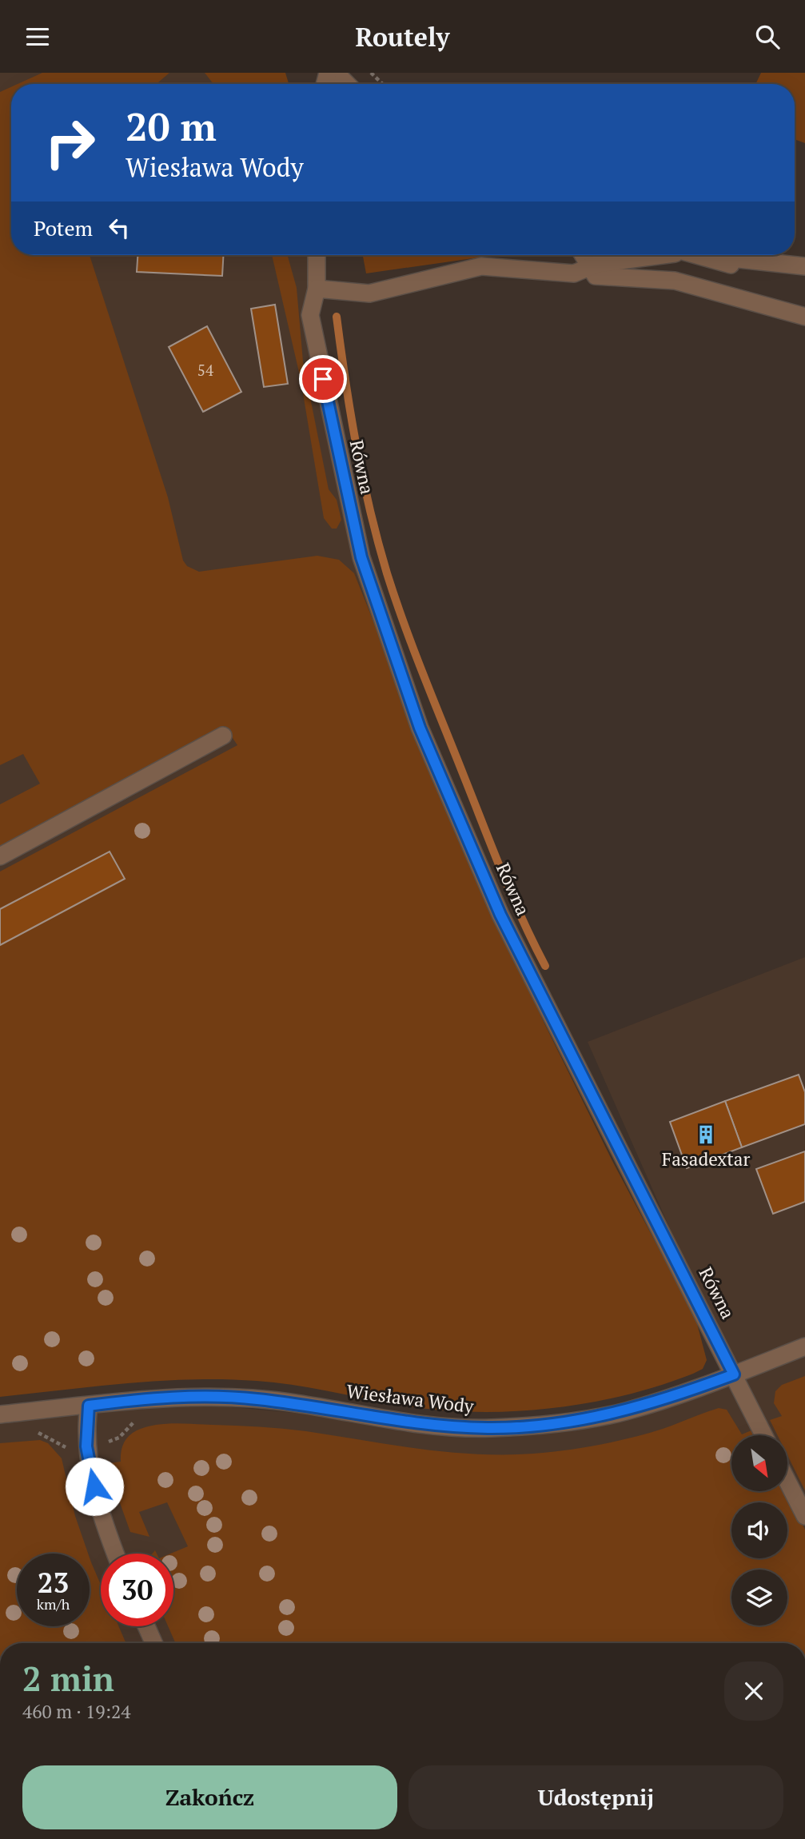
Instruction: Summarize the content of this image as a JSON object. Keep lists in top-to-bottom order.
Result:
{
  "streets": {
    "street": ["Równa", "Wiesława Wody"]
  },
  "crossings": [
    ["Równa", "Wiesława Wody"]
  ],
  "places": {
    "building": ["Fasadextar"]
  },
  "house_numbers": ["54"],
  "north": "bottom right",
  "page": {
    "header": "Routely",
    "turn": ["20 m", "Wiesława Wody"],
    "then": "Potem",
    "speed": "23 km/h",
    "limit": "30",
    "heading": ["2 min", "460 m · 19:24"],
    "buttons": ["Zakończ", "Udostępnij"]
  }
}
